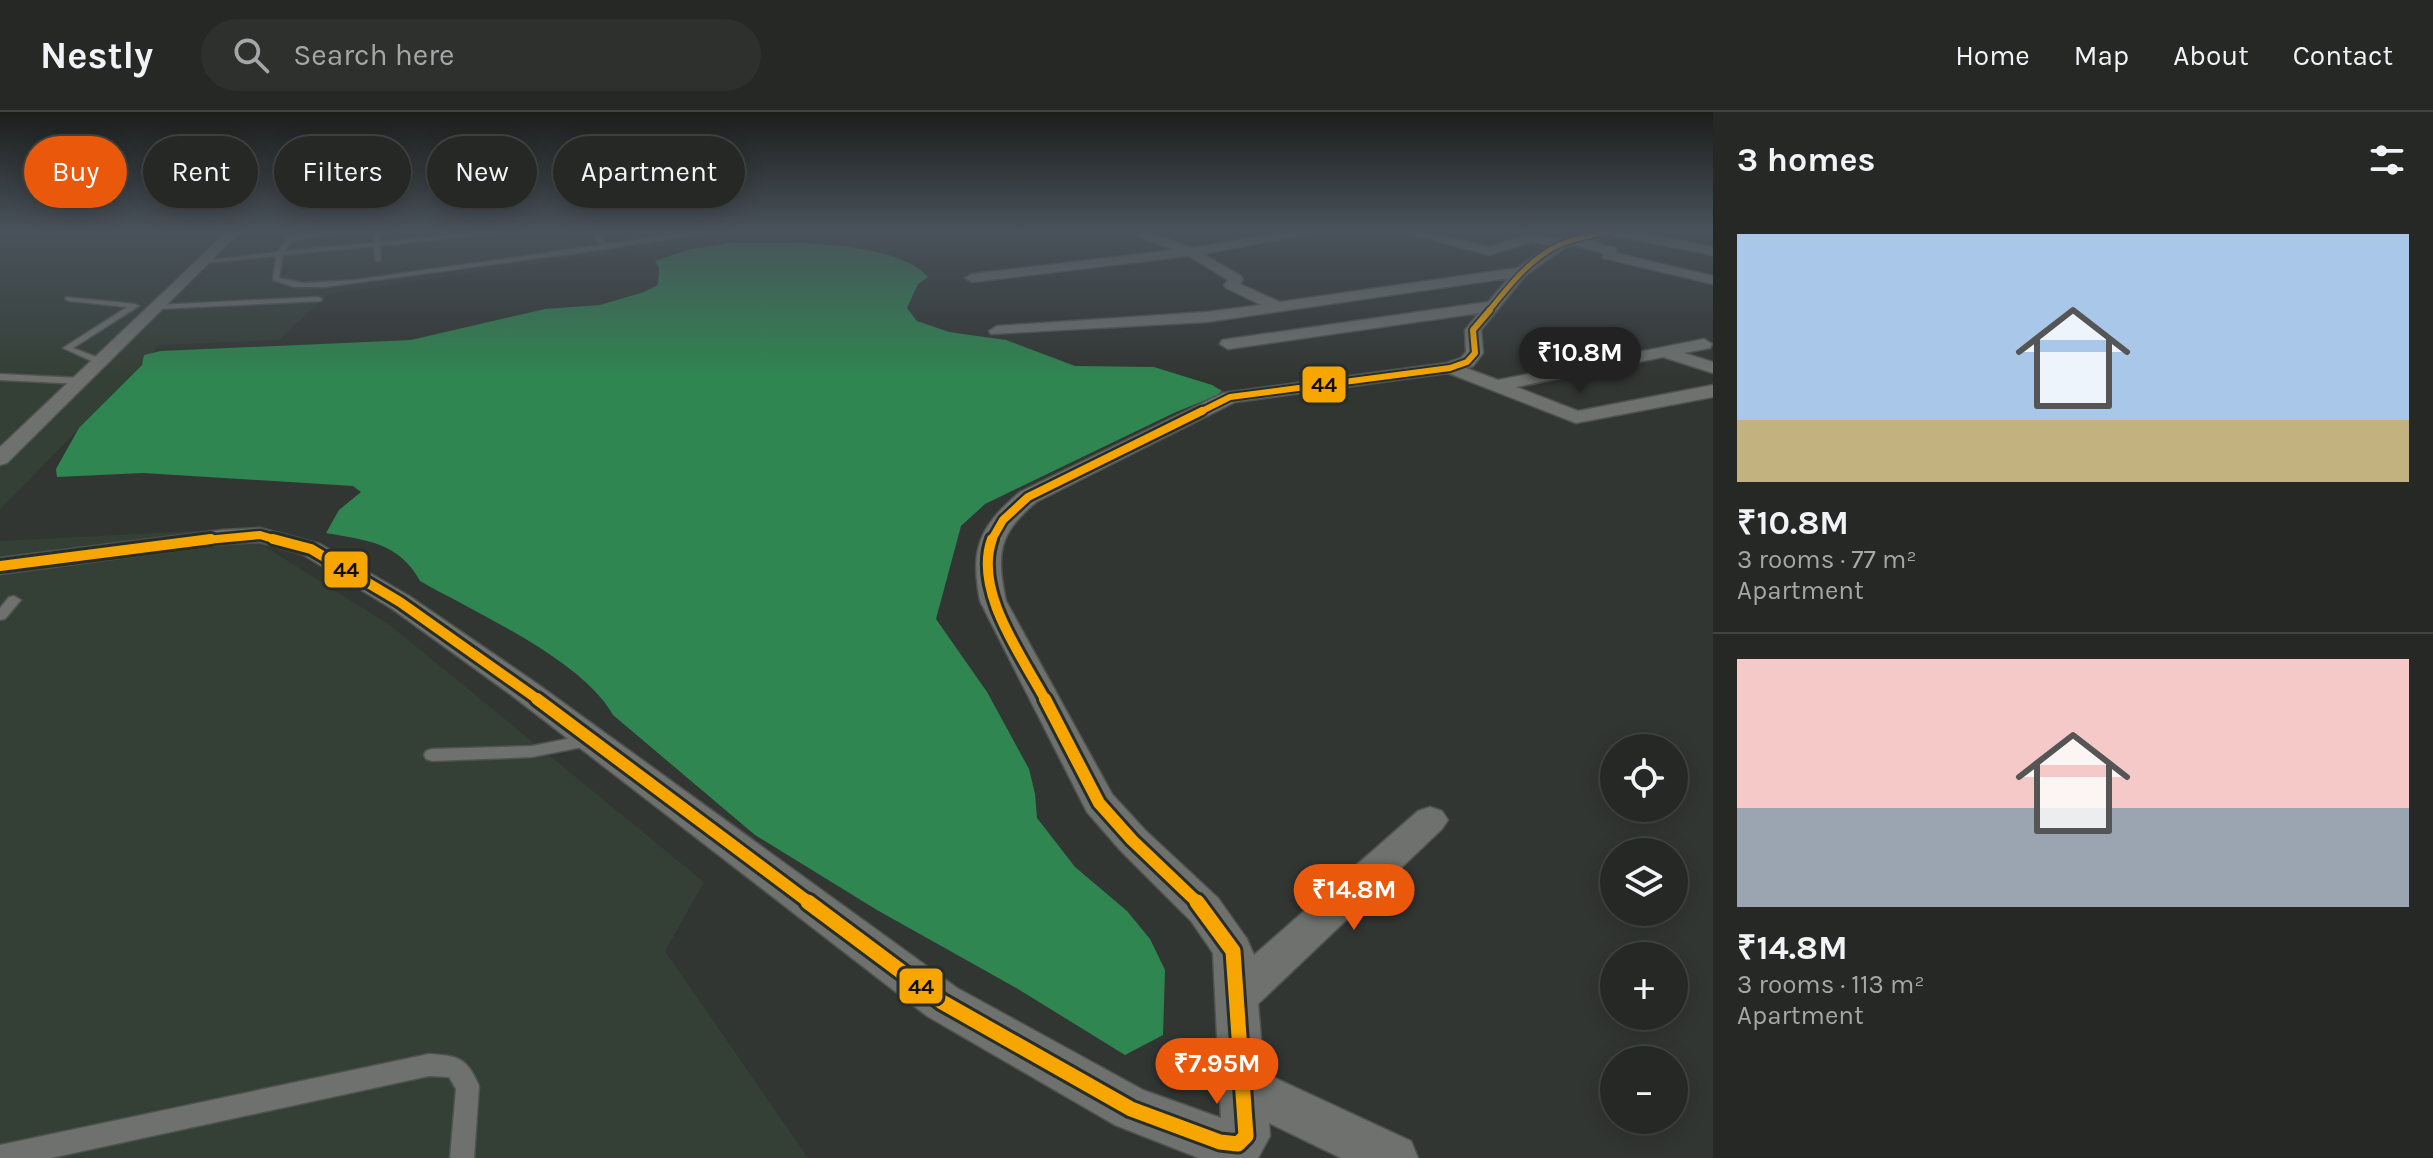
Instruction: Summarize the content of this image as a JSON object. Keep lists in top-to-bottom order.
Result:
{
  "lines": ["transit line 44"],
  "page": {
    "header": "Nestly",
    "search": "Search here",
    "nav": [
      "Home",
      "Map",
      "About",
      "Contact"
    ],
    "heading": "3 homes",
    "chip": [
      "Buy",
      "Rent",
      "Filters",
      "New",
      "Apartment"
    ],
    "list": [
      {
        "name": "₹10.8M",
        "note": "3 rooms · 77 m² · Apartment"
      },
      {
        "name": "₹14.8M",
        "note": "3 rooms · 113 m² · Apartment"
      }
    ],
    "price": ["₹10.8M", "₹14.8M", "₹7.95M"],
    "map_buttons": ["+", "−"]
  }
}
